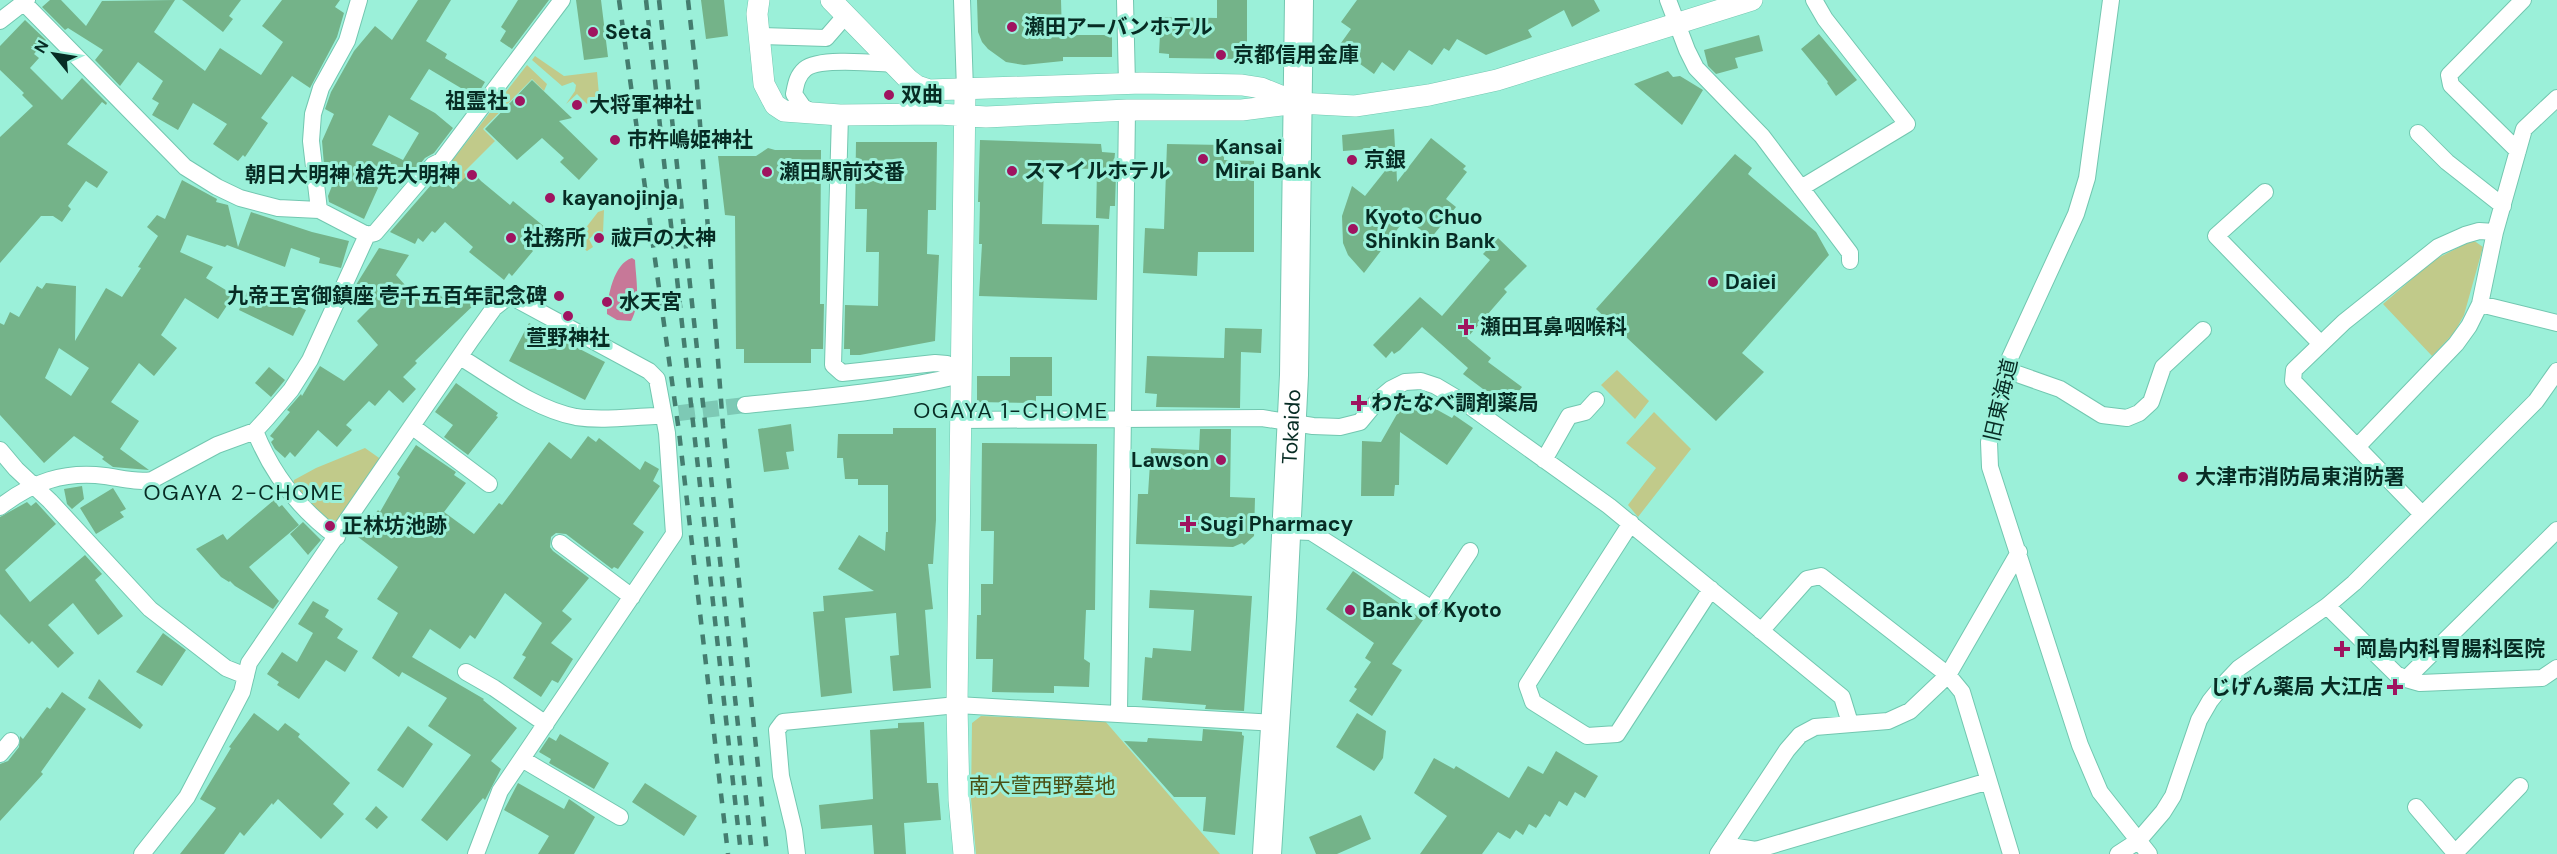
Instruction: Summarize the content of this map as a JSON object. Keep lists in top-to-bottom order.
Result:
{
  "streets": {
    "highway": ["Tokaido"],
    "street": ["旧東海道"]
  },
  "districts": ["OGAYA 1-CHOME", "OGAYA 2-CHOME"],
  "parks": ["南大萱西野墓地"],
  "places": {
    "other": [
      "瀬田アーバンホテル",
      "Seta",
      "京都信用金庫",
      "双曲",
      "祖霊社",
      "大将軍神社",
      "市杵嶋姫神社",
      "Kansai Mirai Bank",
      "京銀",
      "スマイルホテル",
      "瀬田駅前交番",
      "朝日大明神 槍先大明神",
      "kayanojinja",
      "Kyoto Chuo Shinkin Bank",
      "社務所",
      "祓戸の大神",
      "Daiei",
      "九帝王宮御鎮座 壱千五百年記念碑",
      "水天宮",
      "萱野神社",
      "Lawson",
      "大津市消防局東消防署",
      "正林坊池跡",
      "Bank of Kyoto"
    ],
    "health": [
      "瀬田耳鼻咽喉科",
      "わたなべ調剤薬局",
      "Sugi Pharmacy",
      "岡島内科胃腸科医院",
      "じげん薬局 大江店"
    ]
  },
  "north": "top left"
}
